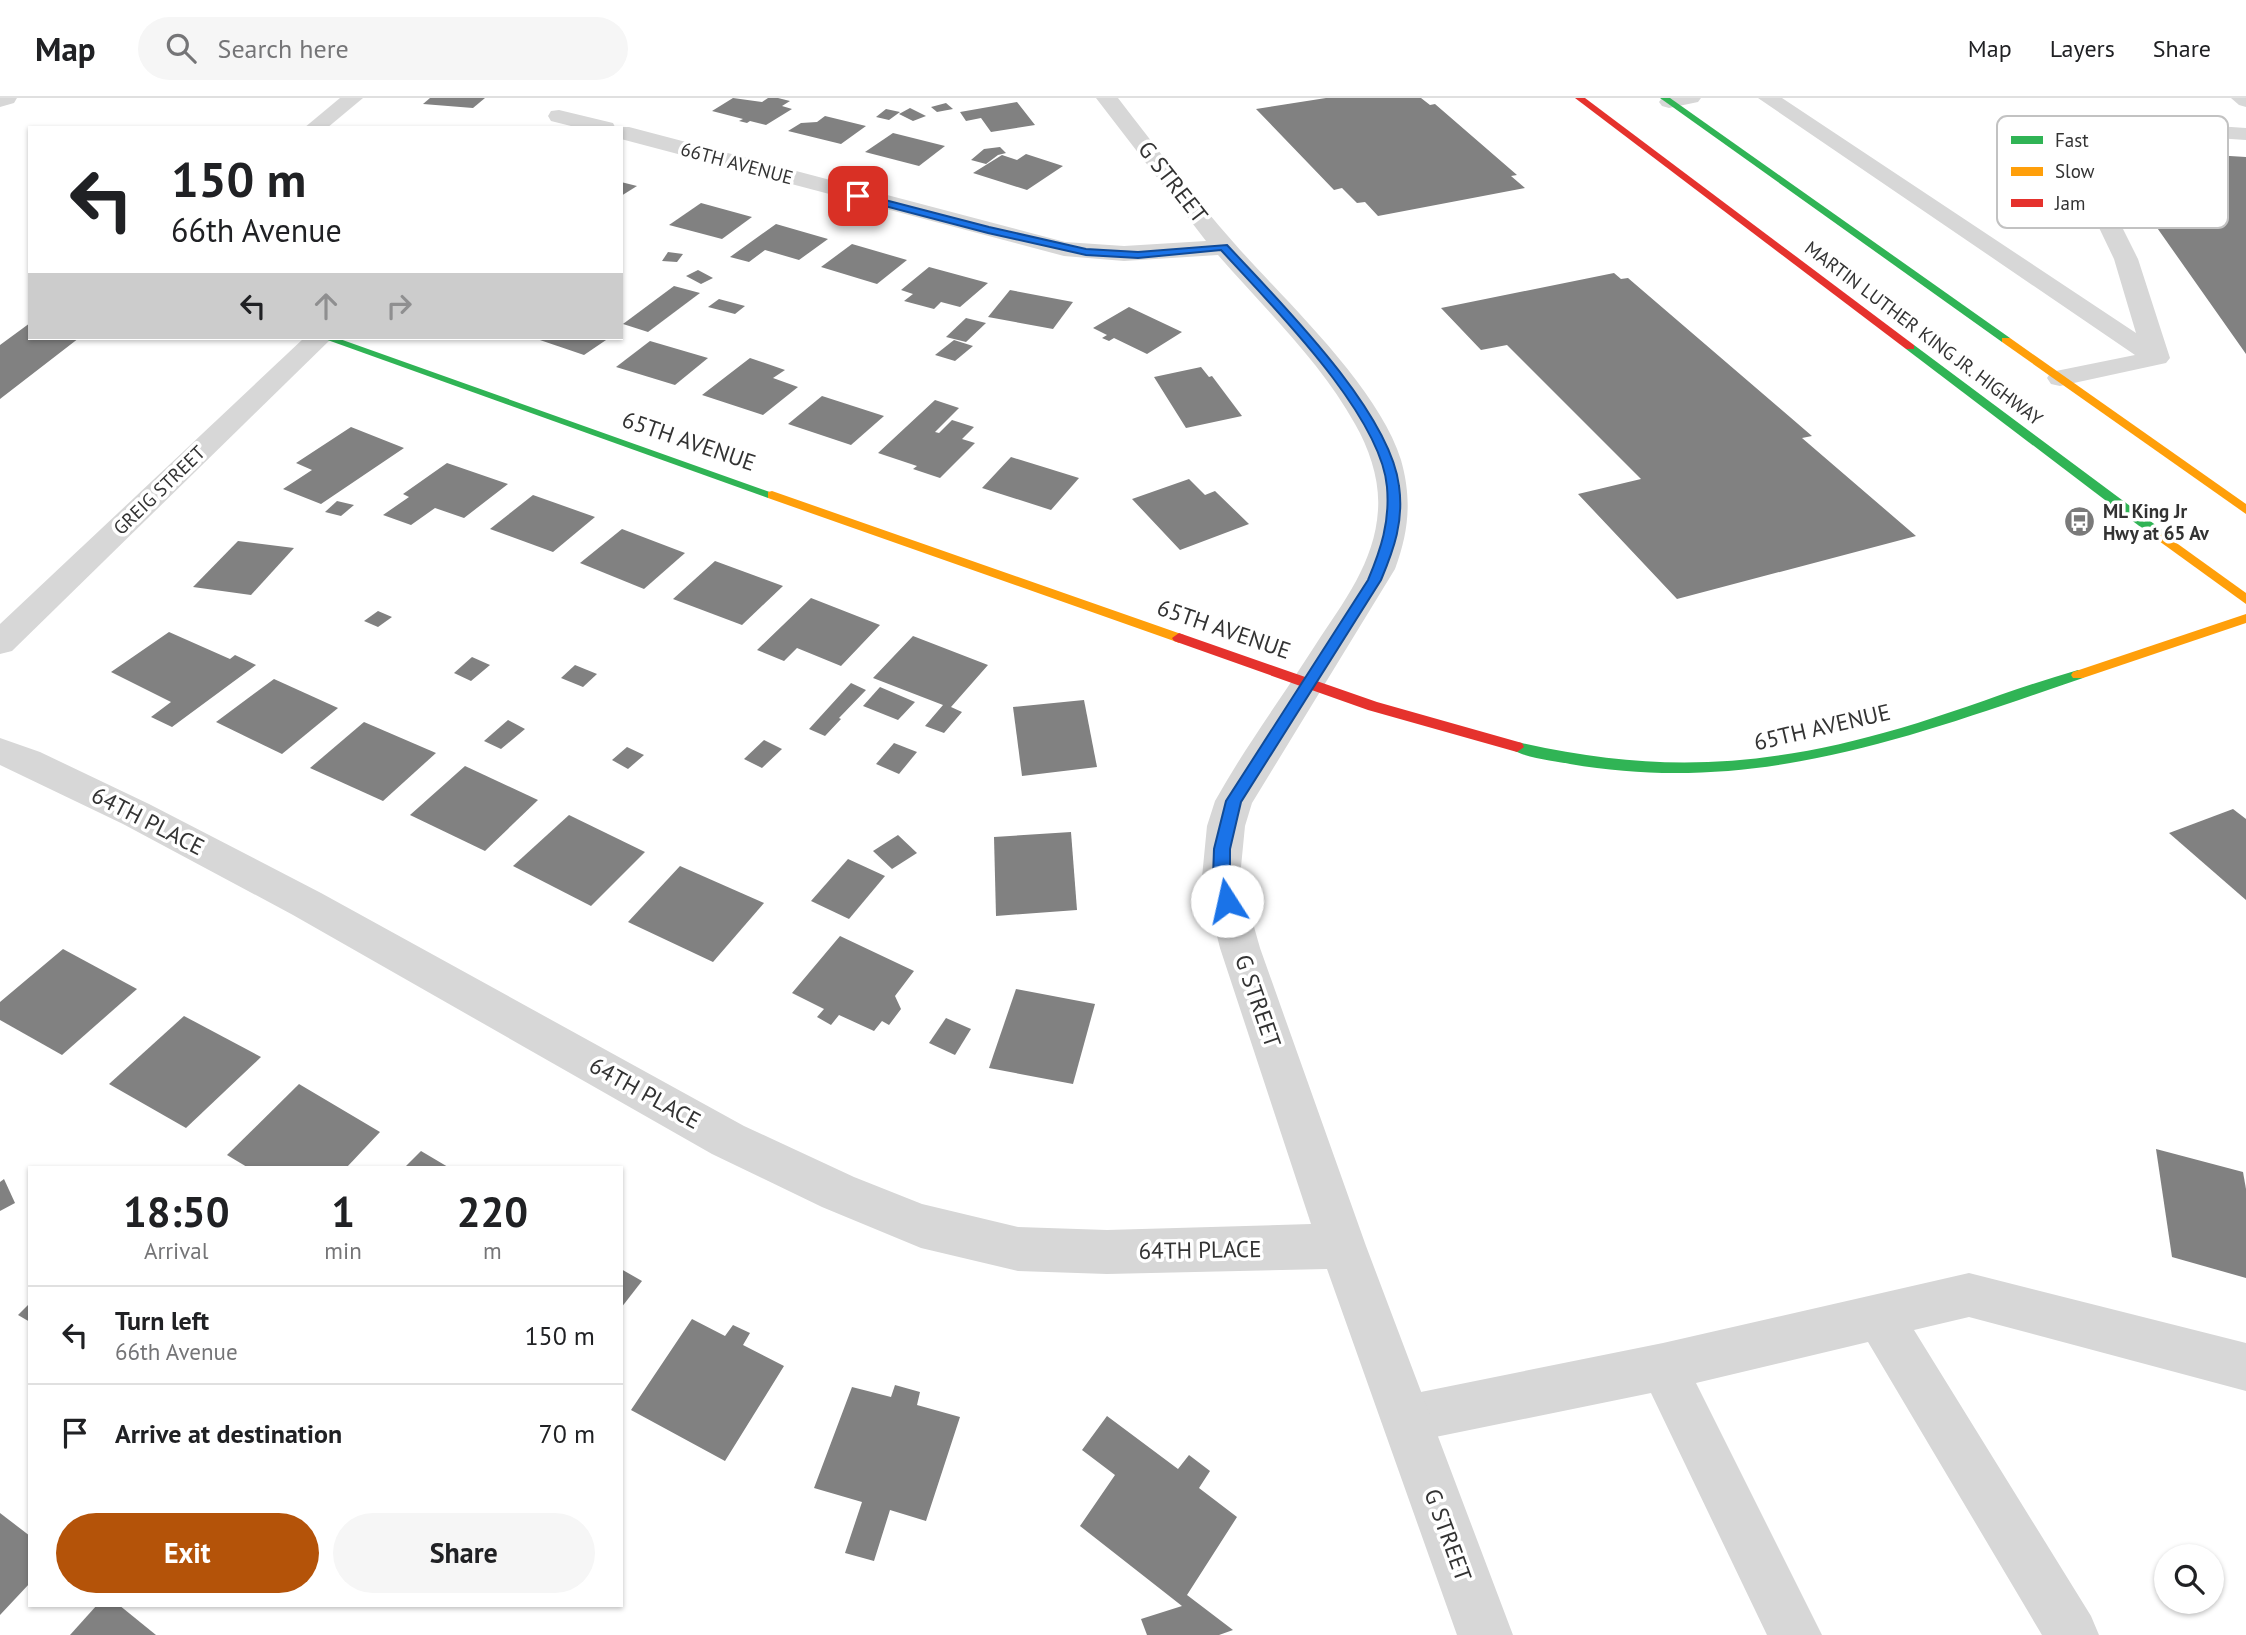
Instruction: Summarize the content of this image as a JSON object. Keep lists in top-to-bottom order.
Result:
{
  "streets": {
    "main road": ["MARTIN LUTHER KING JR. HIGHWAY", "65TH AVENUE"],
    "street": [
      "66TH AVENUE",
      "G STREET",
      "GREIG STREET",
      "64TH PLACE"
    ]
  },
  "crossings": [
    ["66TH AVENUE", "G STREET"],
    ["G STREET", "65TH AVENUE"],
    ["G STREET", "64TH PLACE"]
  ],
  "places": {
    "bus stop": ["ML King Jr Hwy at 65 Av"]
  },
  "legend": ["Fast", "Slow", "Jam"],
  "page": {
    "header": "Map",
    "search": "Search here",
    "nav": ["Map", "Layers", "Share"],
    "turn": ["150 m", "66th Avenue"],
    "eta": [
      "18:50",
      "Arrival",
      "1",
      "min",
      "220",
      "m"
    ],
    "list": [
      {
        "name": "Turn left",
        "note": "66th Avenue",
        "value": "150 m"
      },
      {
        "name": "Arrive at destination",
        "value": "70 m"
      }
    ],
    "buttons": ["Exit", "Share"]
  }
}
